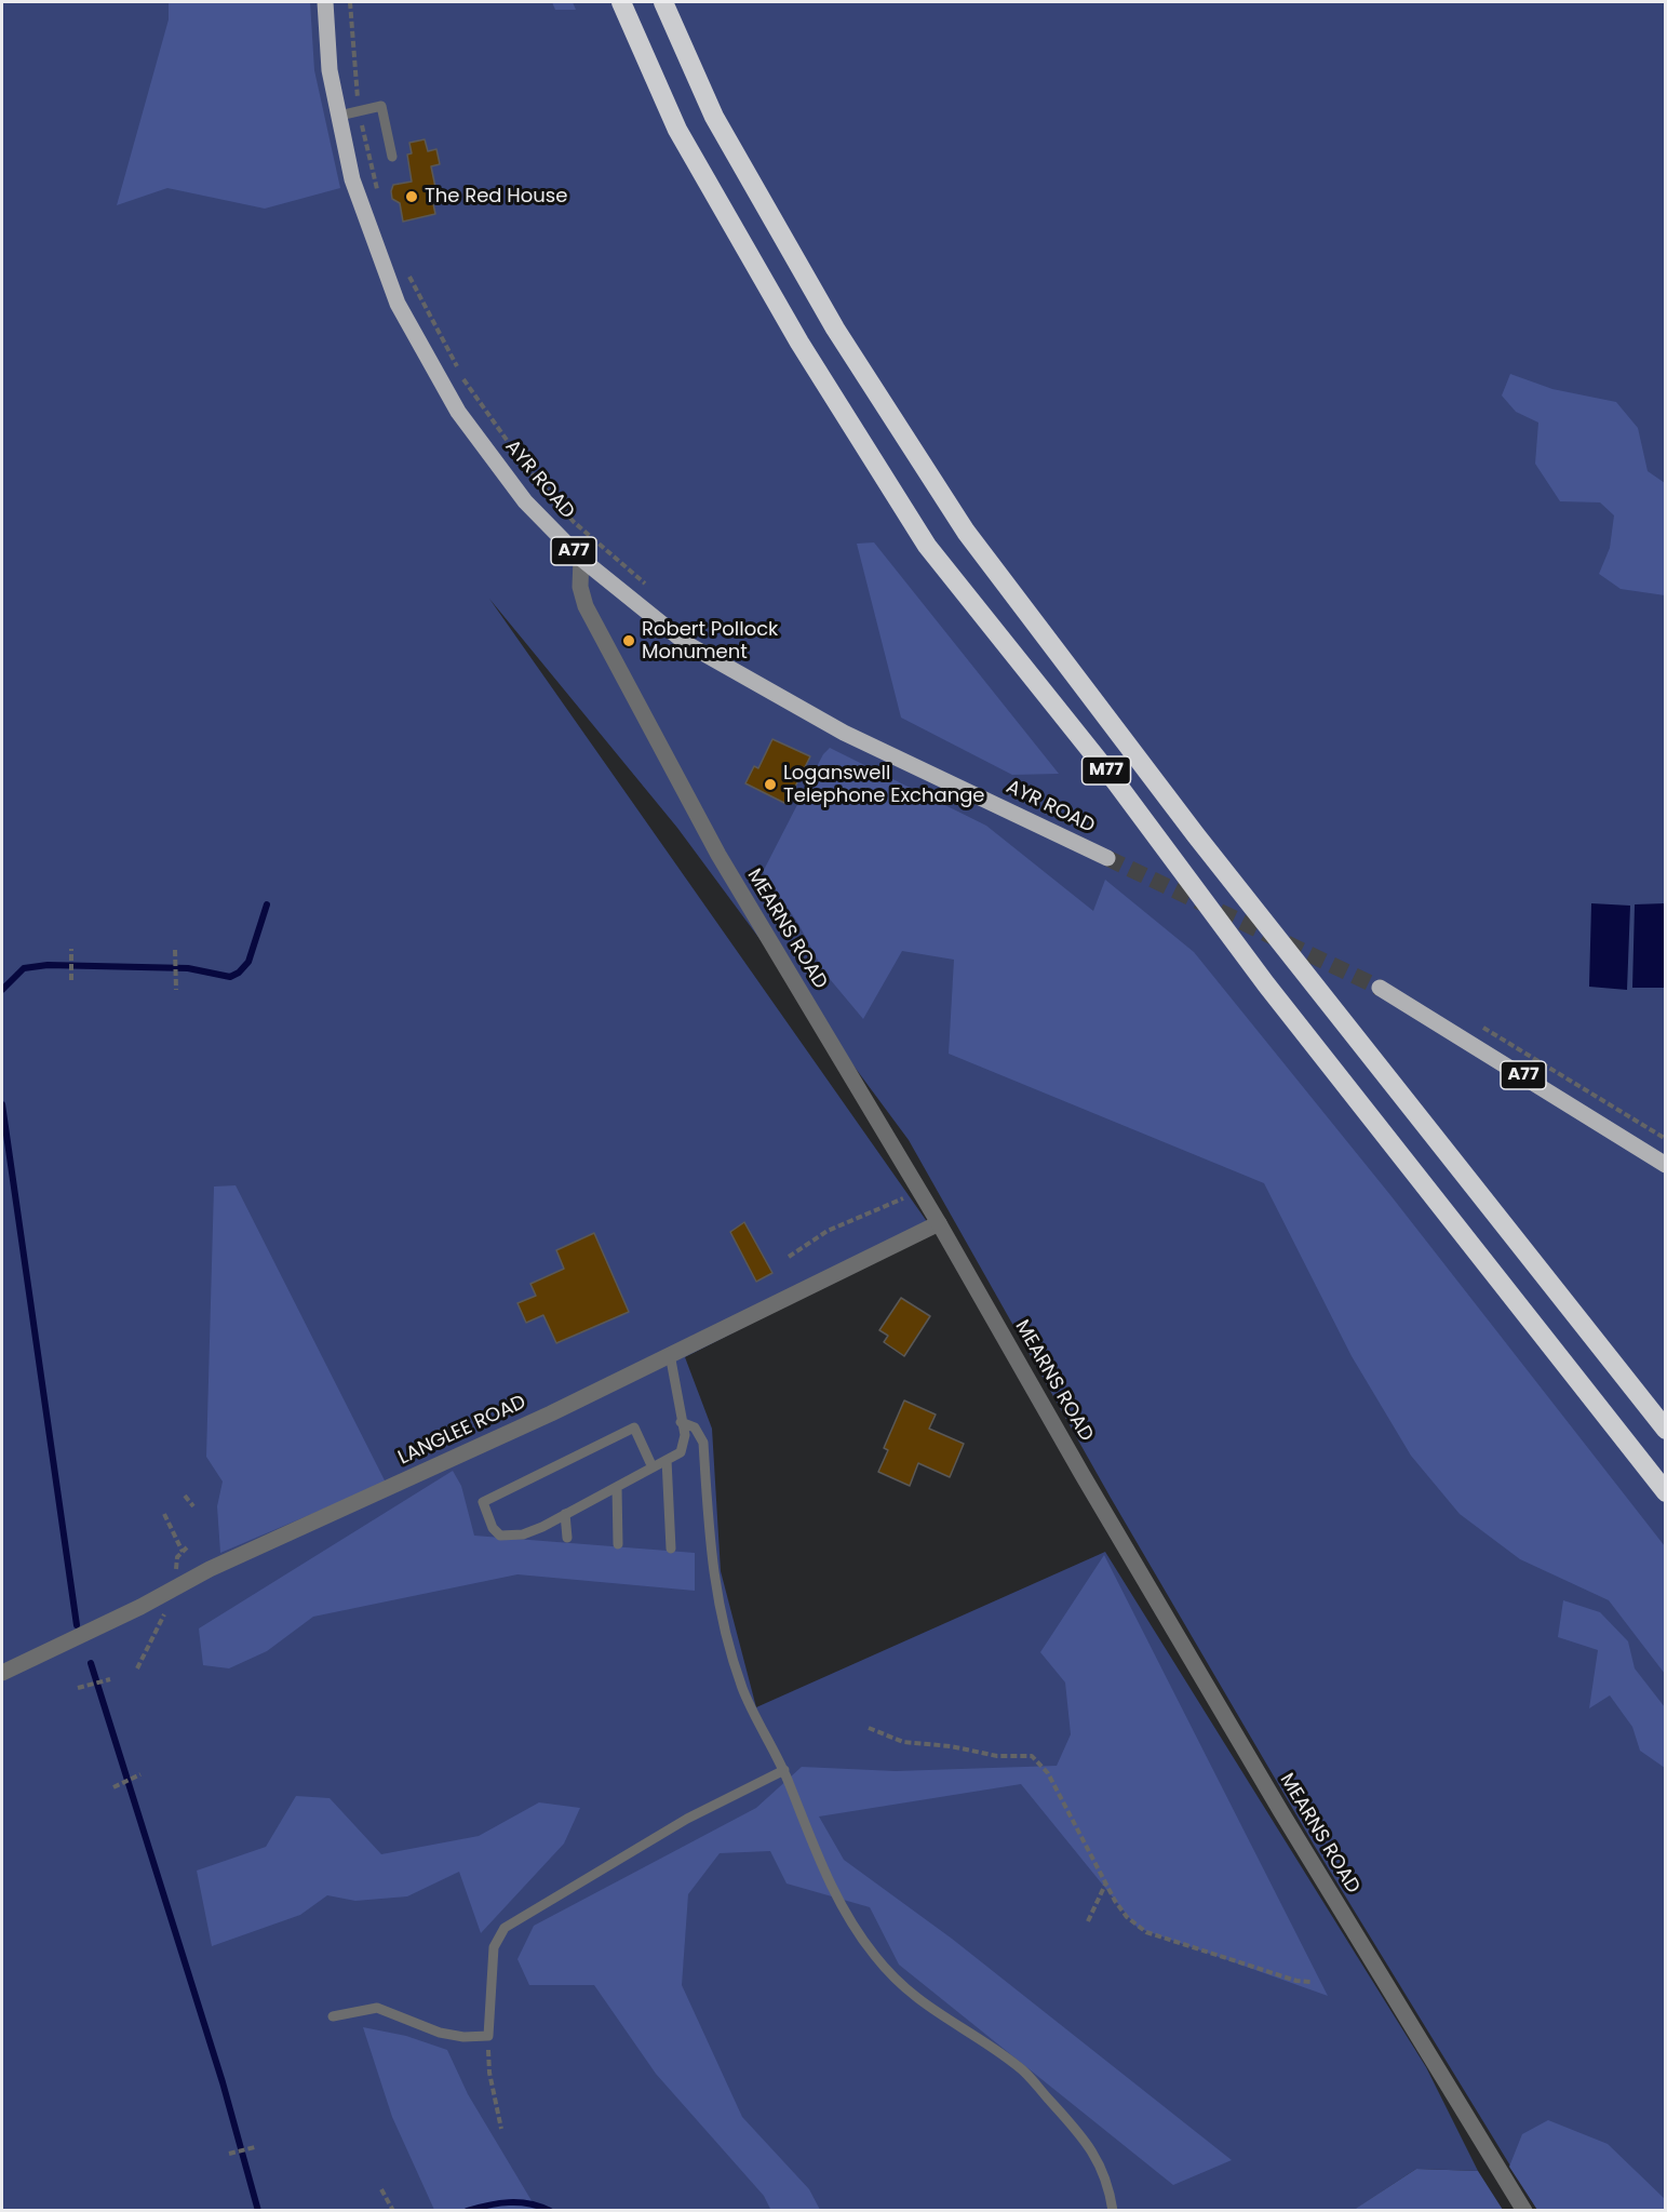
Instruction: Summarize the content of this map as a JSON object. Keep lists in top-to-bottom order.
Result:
{
  "streets": {
    "highway": ["M77"],
    "main road": ["AYR ROAD", "A77"],
    "street": ["MEARNS ROAD", "LANGLEE ROAD"]
  },
  "crossings": [
    ["AYR ROAD", "MEARNS ROAD"],
    ["MEARNS ROAD", "LANGLEE ROAD"]
  ],
  "places": ["The Red House", "Robert Pollock Monument", "Loganswell Telephone Exchange"]
}
